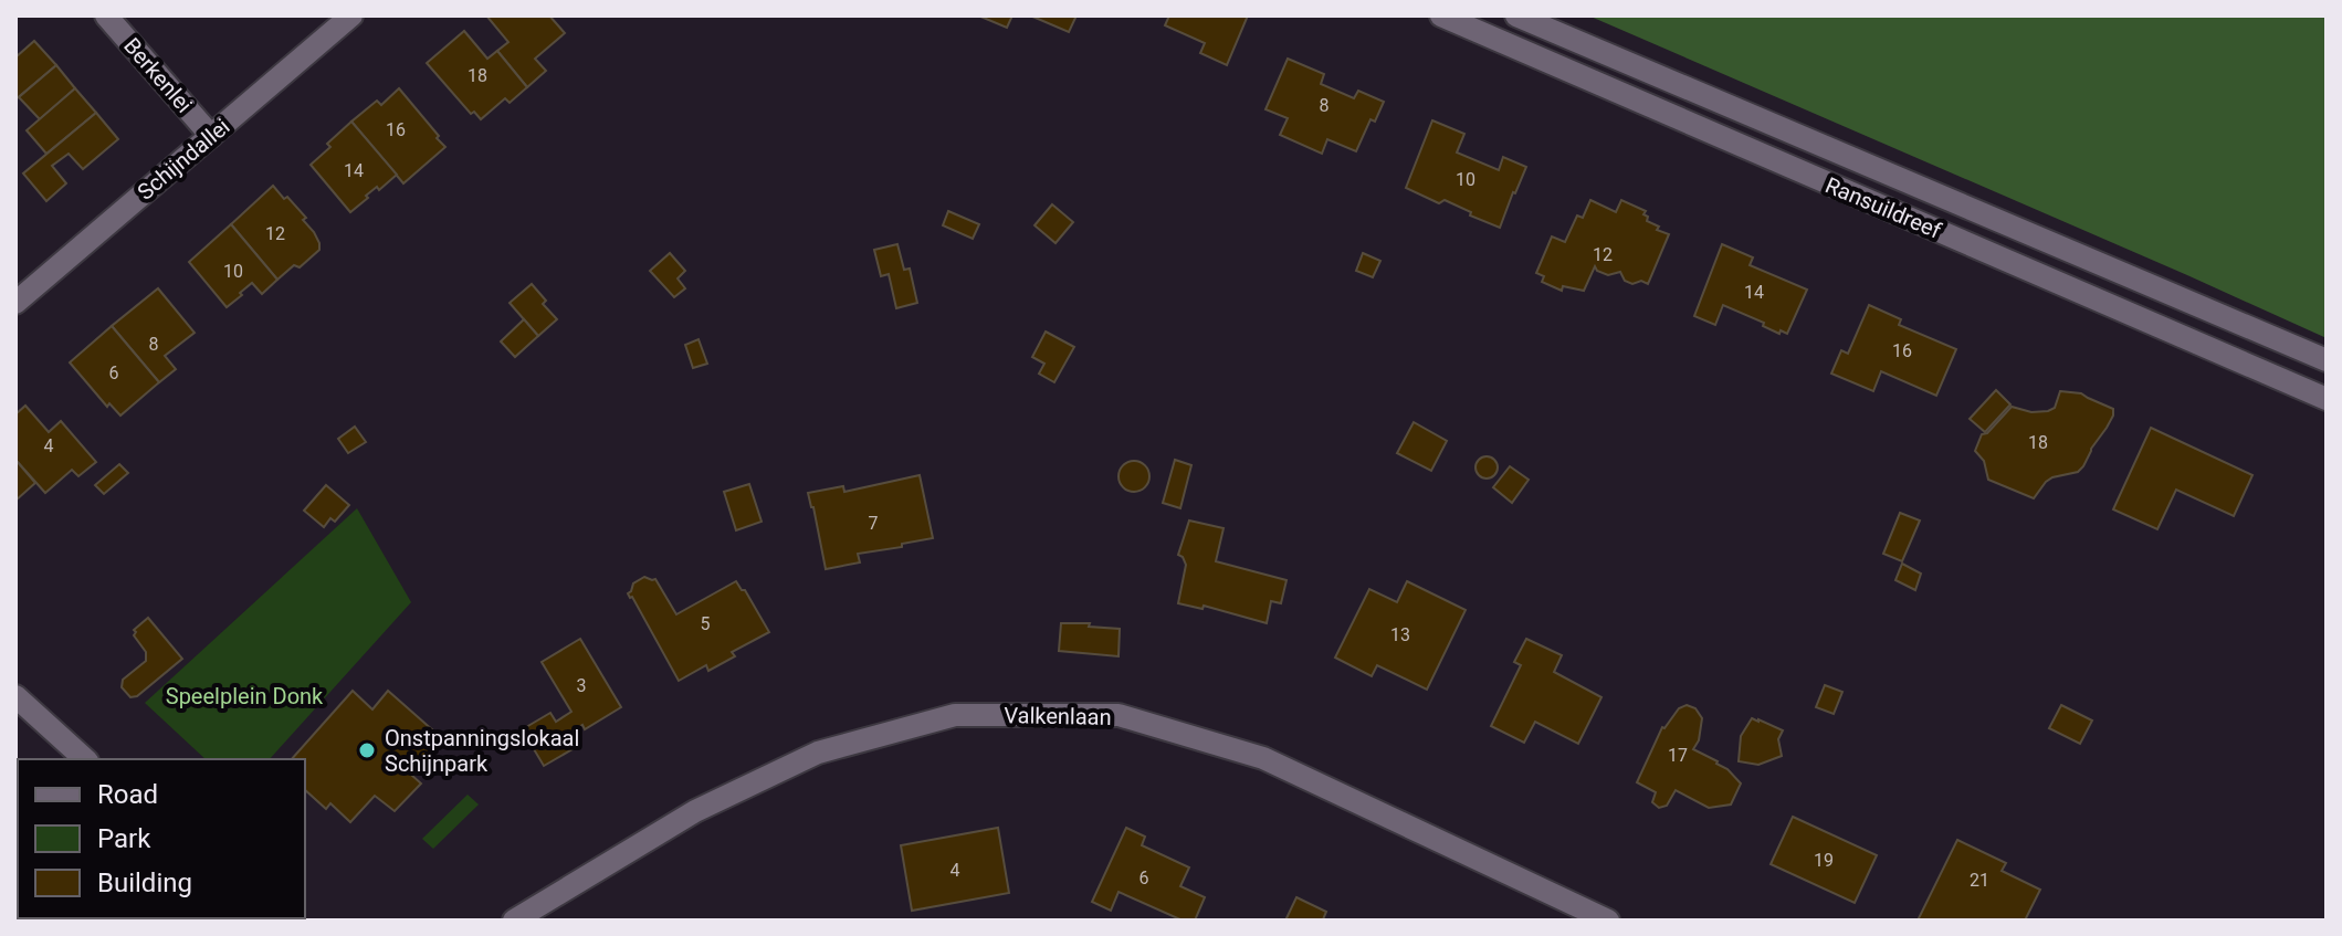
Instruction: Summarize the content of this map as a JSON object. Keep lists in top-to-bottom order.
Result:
{
  "streets": {
    "street": [
      "Berkenlei",
      "Schijndallei",
      "Ransuildreef",
      "Valkenlaan"
    ]
  },
  "crossings": [
    ["Berkenlei", "Schijndallei"]
  ],
  "parks": ["Speelplein Donk"],
  "places": ["Onstpanningslokaal Schijnpark"],
  "house_numbers": [
    "18",
    "8",
    "16",
    "14",
    "10",
    "12",
    "12",
    "10",
    "14",
    "8",
    "16",
    "6",
    "18",
    "4",
    "7",
    "5",
    "13",
    "3",
    "17",
    "19",
    "4",
    "6",
    "21"
  ],
  "legend": ["Road", "Park", "Building"]
}
